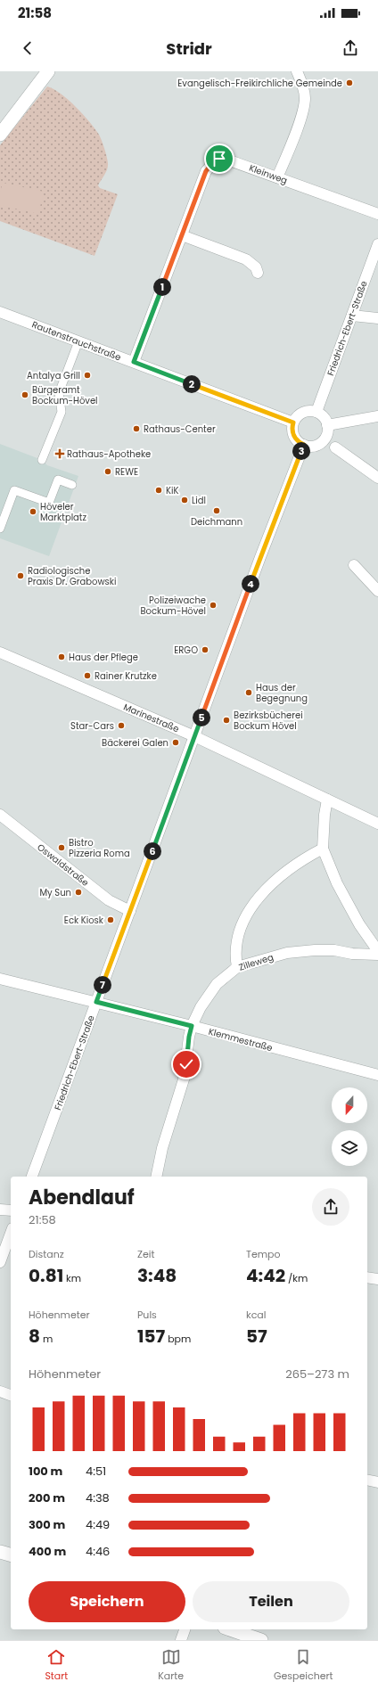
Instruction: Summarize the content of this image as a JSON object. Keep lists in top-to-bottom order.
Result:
{
  "streets": {
    "street": [
      "Kleinweg",
      "Friedrich-Ebert-Straße",
      "Rautenstrauchstraße",
      "Marinestraße",
      "Oswaldstraße",
      "Zilleweg",
      "Klemmestraße"
    ]
  },
  "crossings": [
    ["Kleinweg", "Rautenstrauchstraße"],
    ["Friedrich-Ebert-Straße", "Rautenstrauchstraße"],
    ["Friedrich-Ebert-Straße", "Marinestraße"],
    ["Friedrich-Ebert-Straße", "Oswaldstraße"],
    ["Friedrich-Ebert-Straße", "Klemmestraße"],
    ["Zilleweg", "Klemmestraße"]
  ],
  "places": {
    "other": [
      "Evangelisch-Freikirchliche Gemeinde",
      "Antalya Grill",
      "Bürgeramt Bockum-Hövel",
      "Rathaus-Center",
      "REWE",
      "KiK",
      "Lidl",
      "Deichmann",
      "Höveler Marktplatz",
      "Radiologische Praxis Dr. Grabowski",
      "Polizeiwache Bockum-Hövel",
      "ERGO",
      "Haus der Pflege",
      "Rainer Krutzke",
      "Haus der Begegnung",
      "Bezirksbücherei Bockum Hövel",
      "Star-Cars",
      "Bäckerei Galen",
      "Bistro Pizzeria Roma",
      "My Sun",
      "Eck Kiosk"
    ],
    "health": ["Rathaus-Apotheke"]
  },
  "north": "bottom",
  "page": {
    "status": "21:58",
    "header": "Stridr",
    "pins": [
      "1",
      "2",
      "3",
      "4",
      "5",
      "6",
      "7"
    ],
    "heading": ["Abendlauf", "21:58"],
    "stats": [
      ["Distanz", "0.81 km"],
      ["Zeit", "3:48"],
      ["Tempo", "4:42 /km"],
      ["Höhenmeter", "8 m"],
      ["Puls", "157 bpm"],
      ["kcal", "57"]
    ],
    "chart": ["Höhenmeter", "265–273 m"],
    "list": [
      {
        "name": "100 m",
        "note": "4:51"
      },
      {
        "name": "200 m",
        "note": "4:38"
      },
      {
        "name": "300 m",
        "note": "4:49"
      },
      {
        "name": "400 m",
        "note": "4:46"
      }
    ],
    "buttons": ["Speichern", "Teilen"],
    "tabs": ["Start", "Karte", "Gespeichert"]
  }
}
